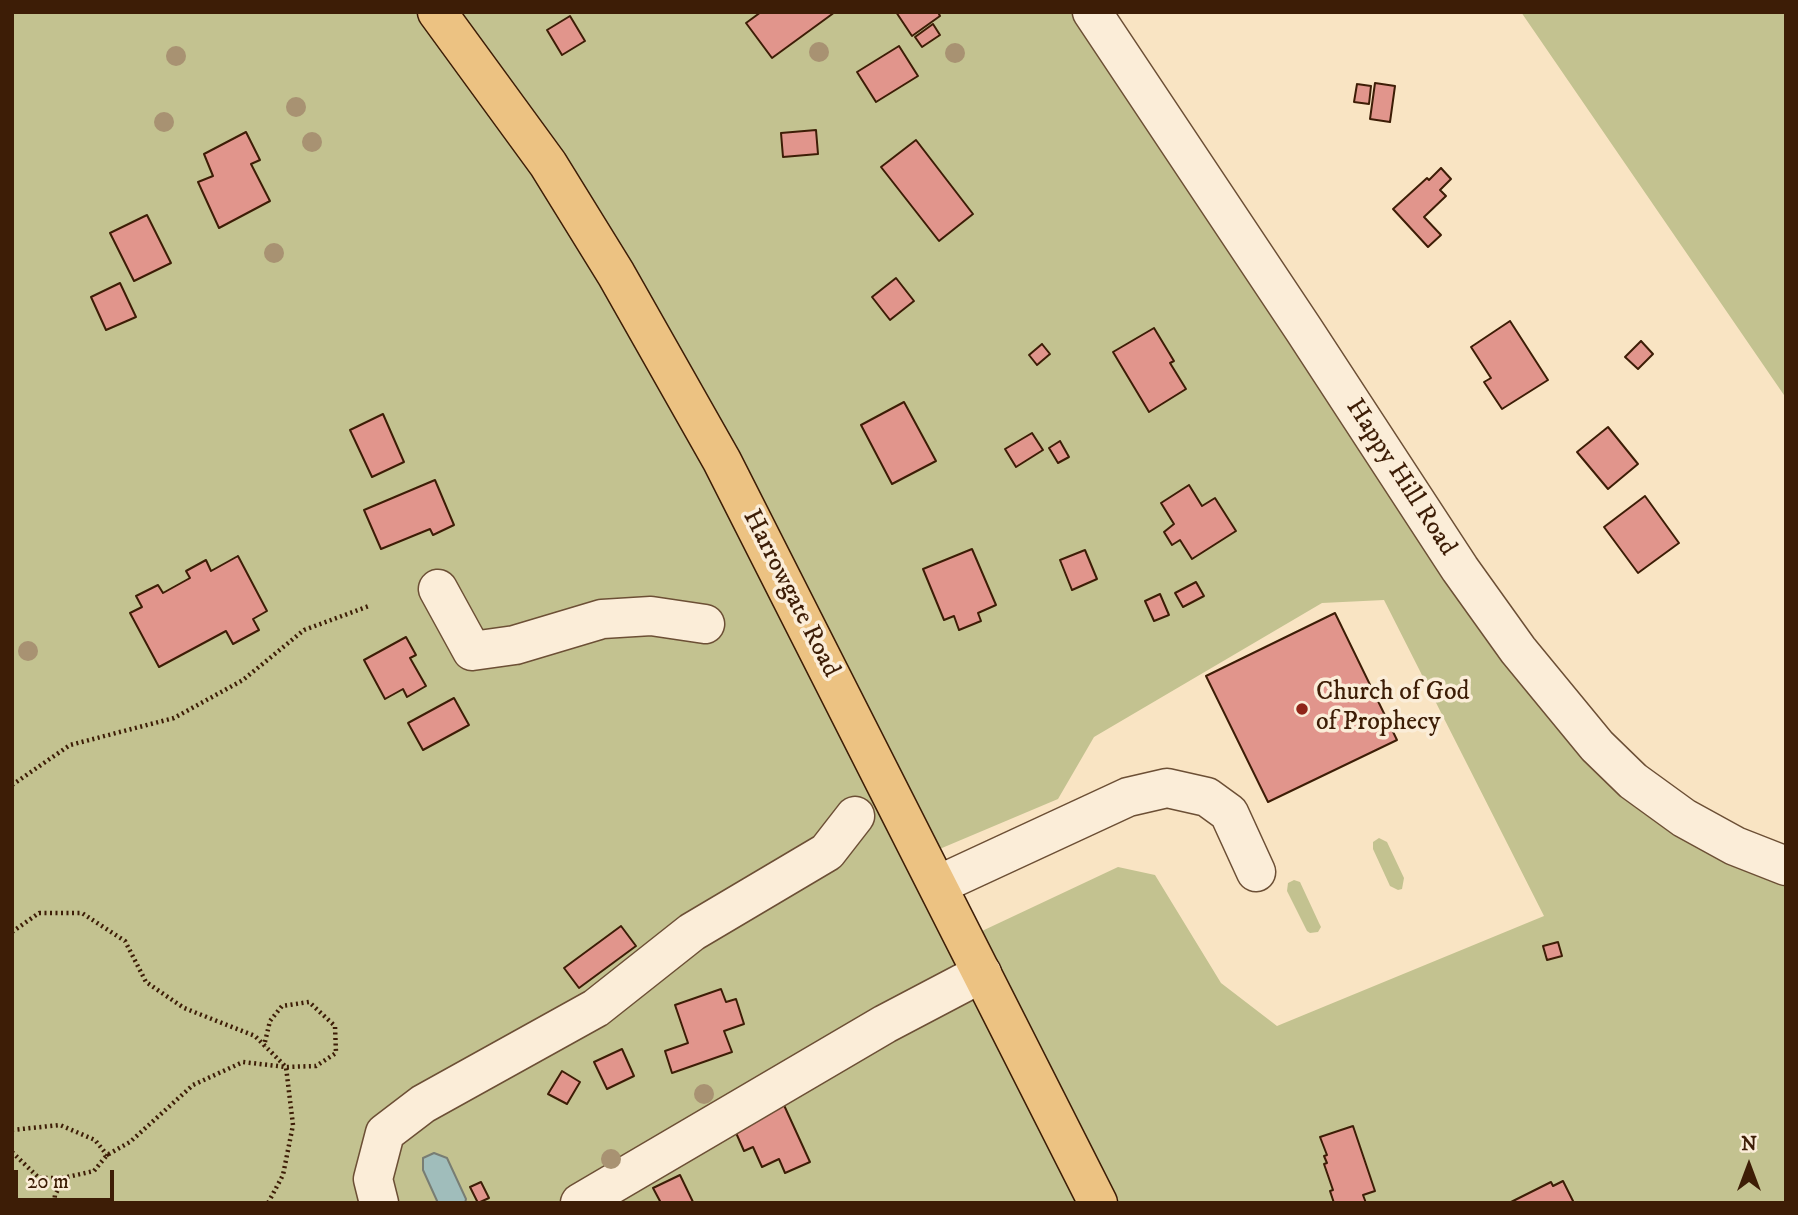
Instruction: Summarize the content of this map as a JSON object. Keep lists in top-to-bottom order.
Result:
{
  "streets": {
    "main road": ["Harrowgate Road"],
    "street": ["Happy Hill Road"]
  },
  "places": ["Church of God of Prophecy"],
  "scale_bar": "20 m",
  "north": "top"
}
